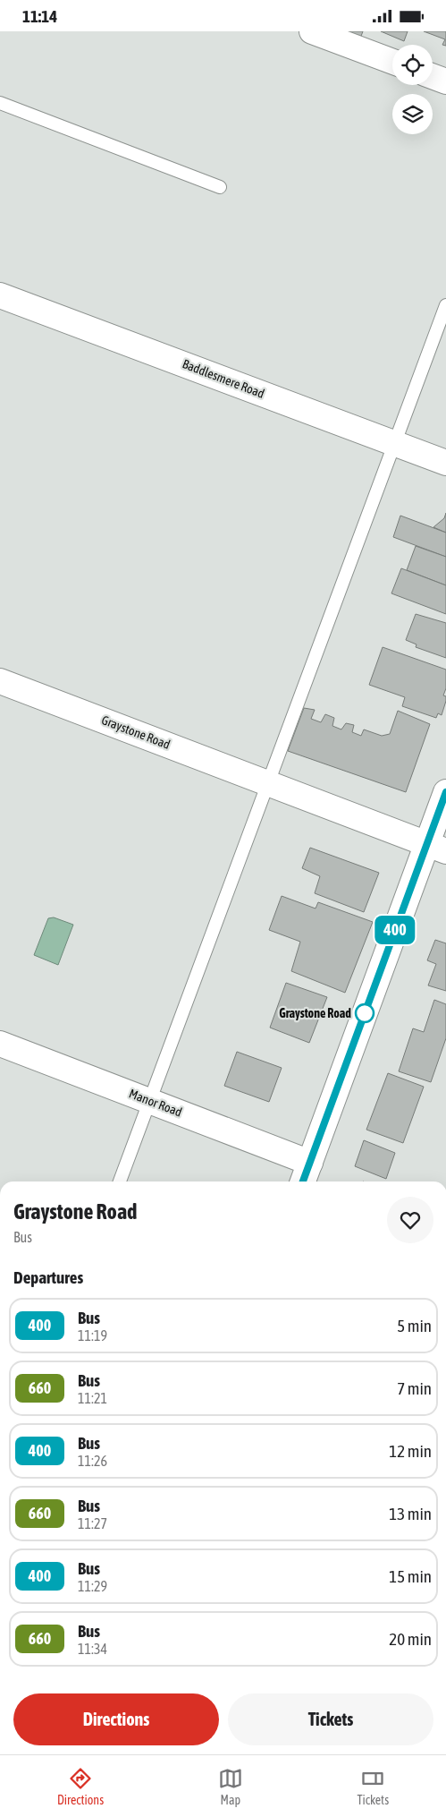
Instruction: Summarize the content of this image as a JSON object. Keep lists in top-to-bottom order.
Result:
{
  "streets": {
    "street": ["Baddlesmere Road", "Graystone Road", "Manor Road"]
  },
  "places": ["Graystone Road"],
  "lines": ["bus line 400"],
  "page": {
    "status": "11:14",
    "on_map": "400",
    "heading": [
      ["Graystone Road", "Bus"],
      "Departures"
    ],
    "list": [
      {
        "mark": "400",
        "name": "Bus",
        "note": "11:19",
        "value": "5 min"
      },
      {
        "mark": "660",
        "name": "Bus",
        "note": "11:21",
        "value": "7 min"
      },
      {
        "mark": "400",
        "name": "Bus",
        "note": "11:26",
        "value": "12 min"
      },
      {
        "mark": "660",
        "name": "Bus",
        "note": "11:27",
        "value": "13 min"
      },
      {
        "mark": "400",
        "name": "Bus",
        "note": "11:29",
        "value": "15 min"
      },
      {
        "mark": "660",
        "name": "Bus",
        "note": "11:34",
        "value": "20 min"
      }
    ],
    "buttons": ["Directions", "Tickets"],
    "tabs": ["Directions", "Map", "Tickets"]
  }
}
